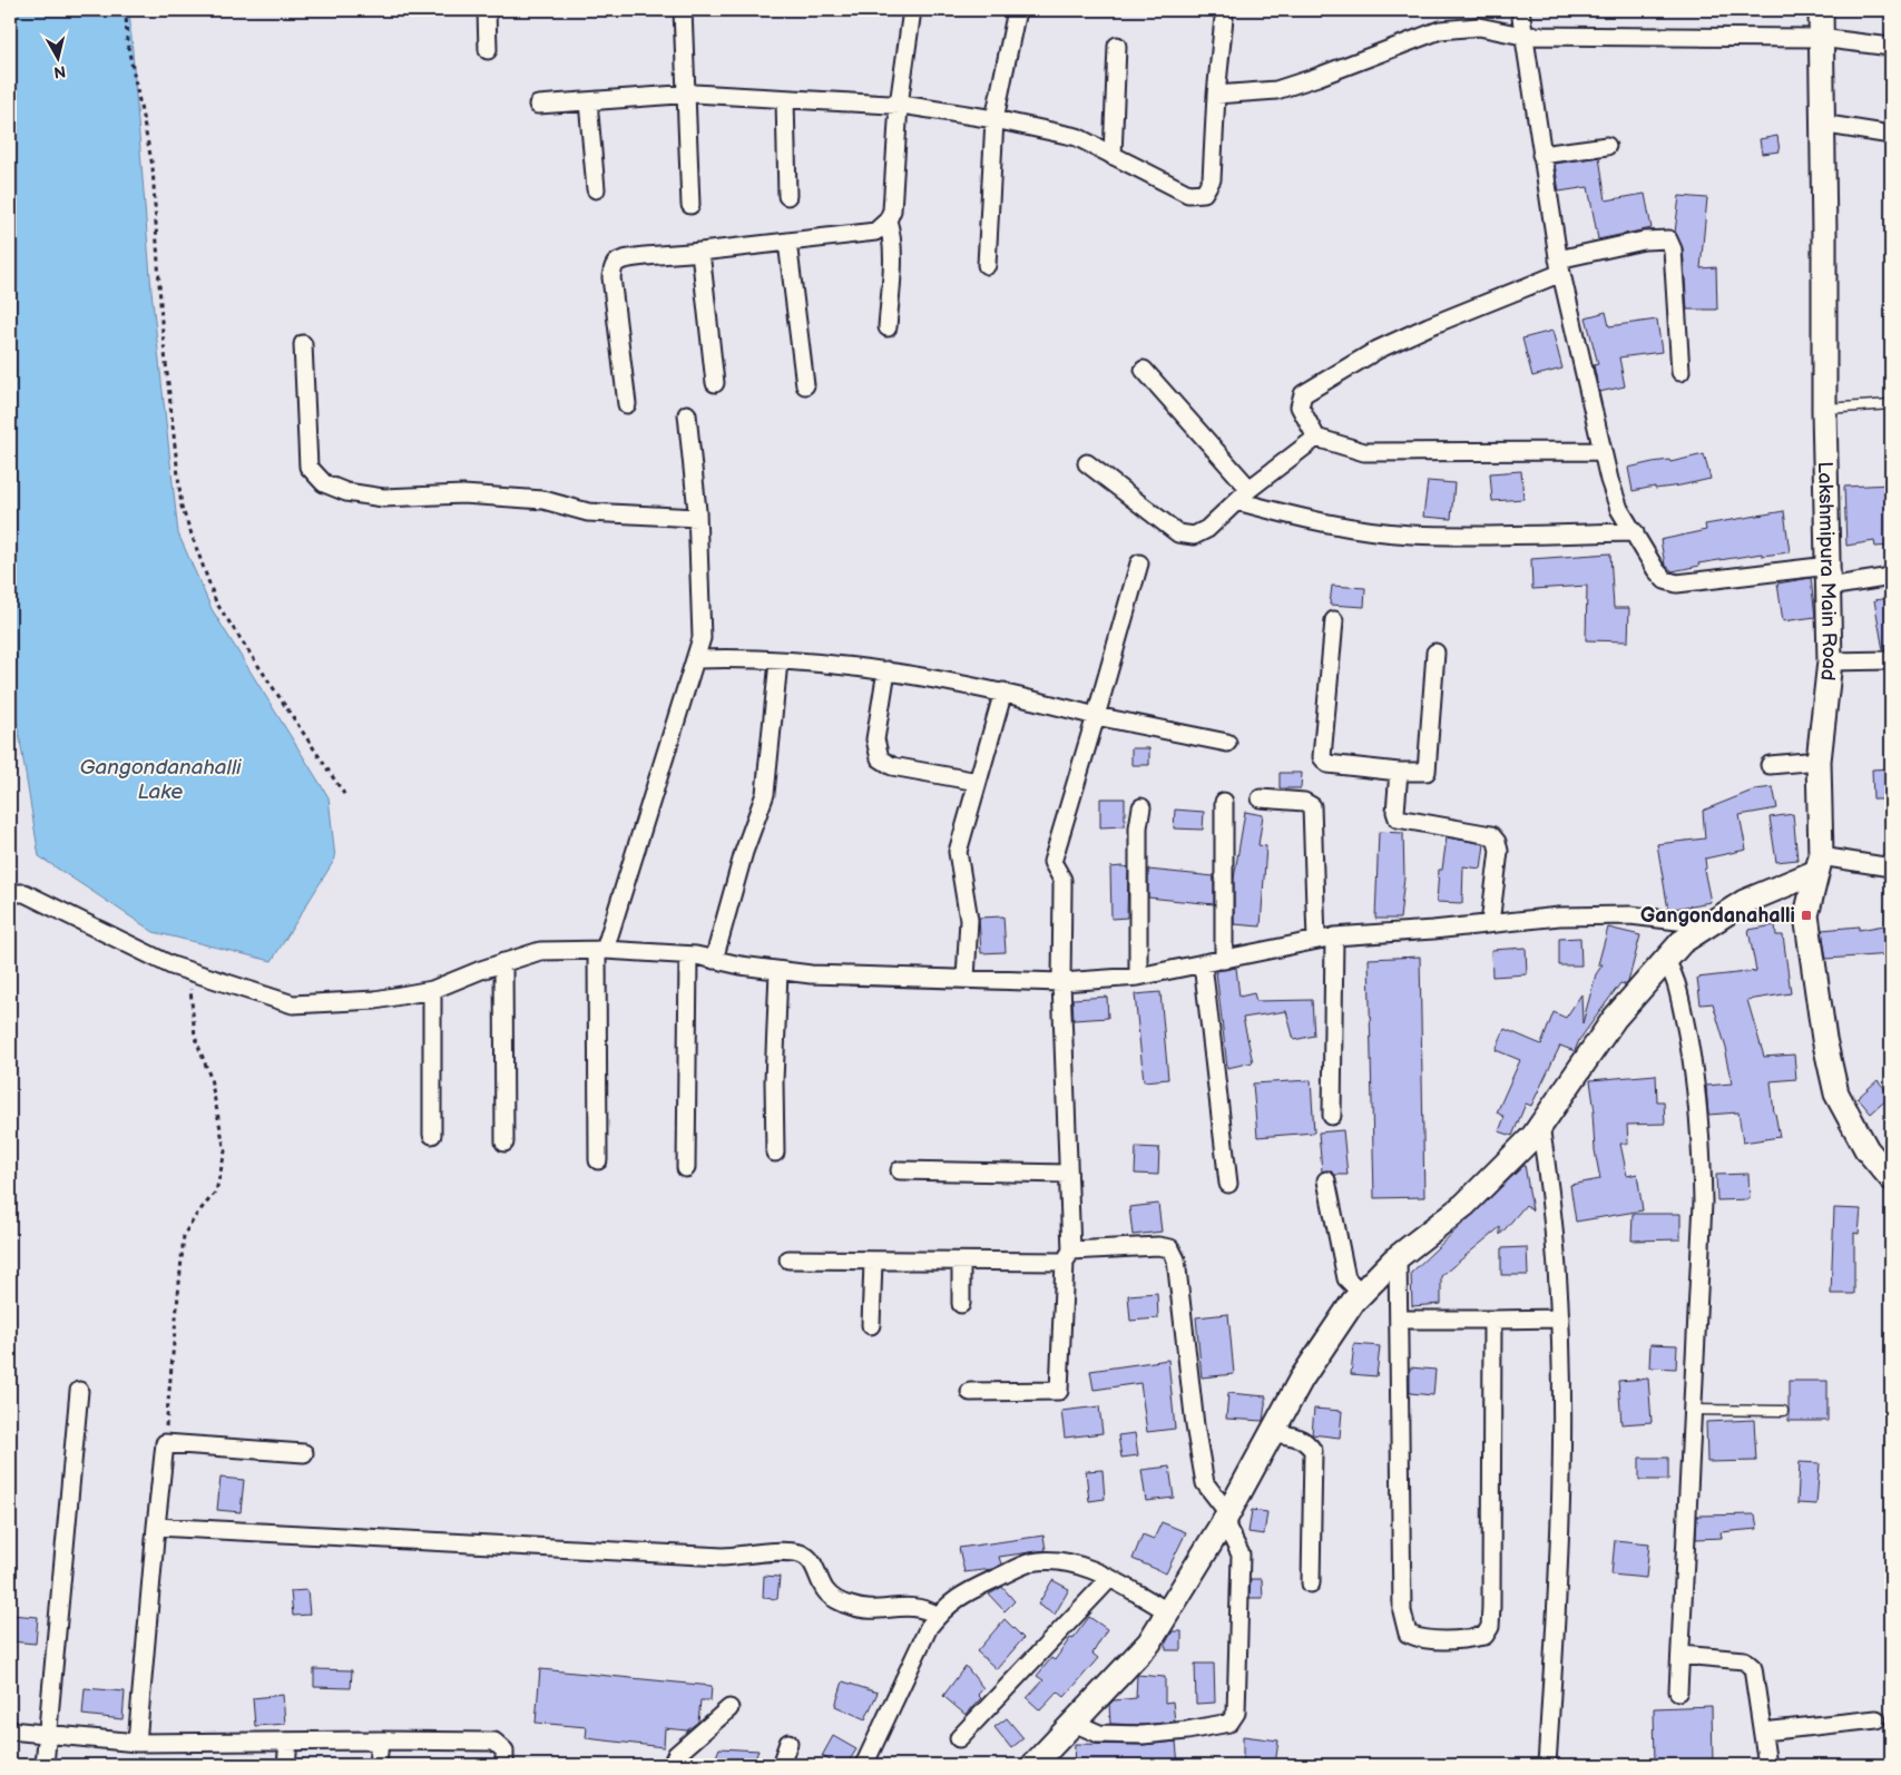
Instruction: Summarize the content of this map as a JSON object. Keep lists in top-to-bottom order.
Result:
{
  "streets": {
    "street": ["Lakshmipura Main Road"]
  },
  "water": ["Gangondanahalli Lake"],
  "places": {
    "transit": ["Gangondanahalli"]
  },
  "north": "bottom"
}
